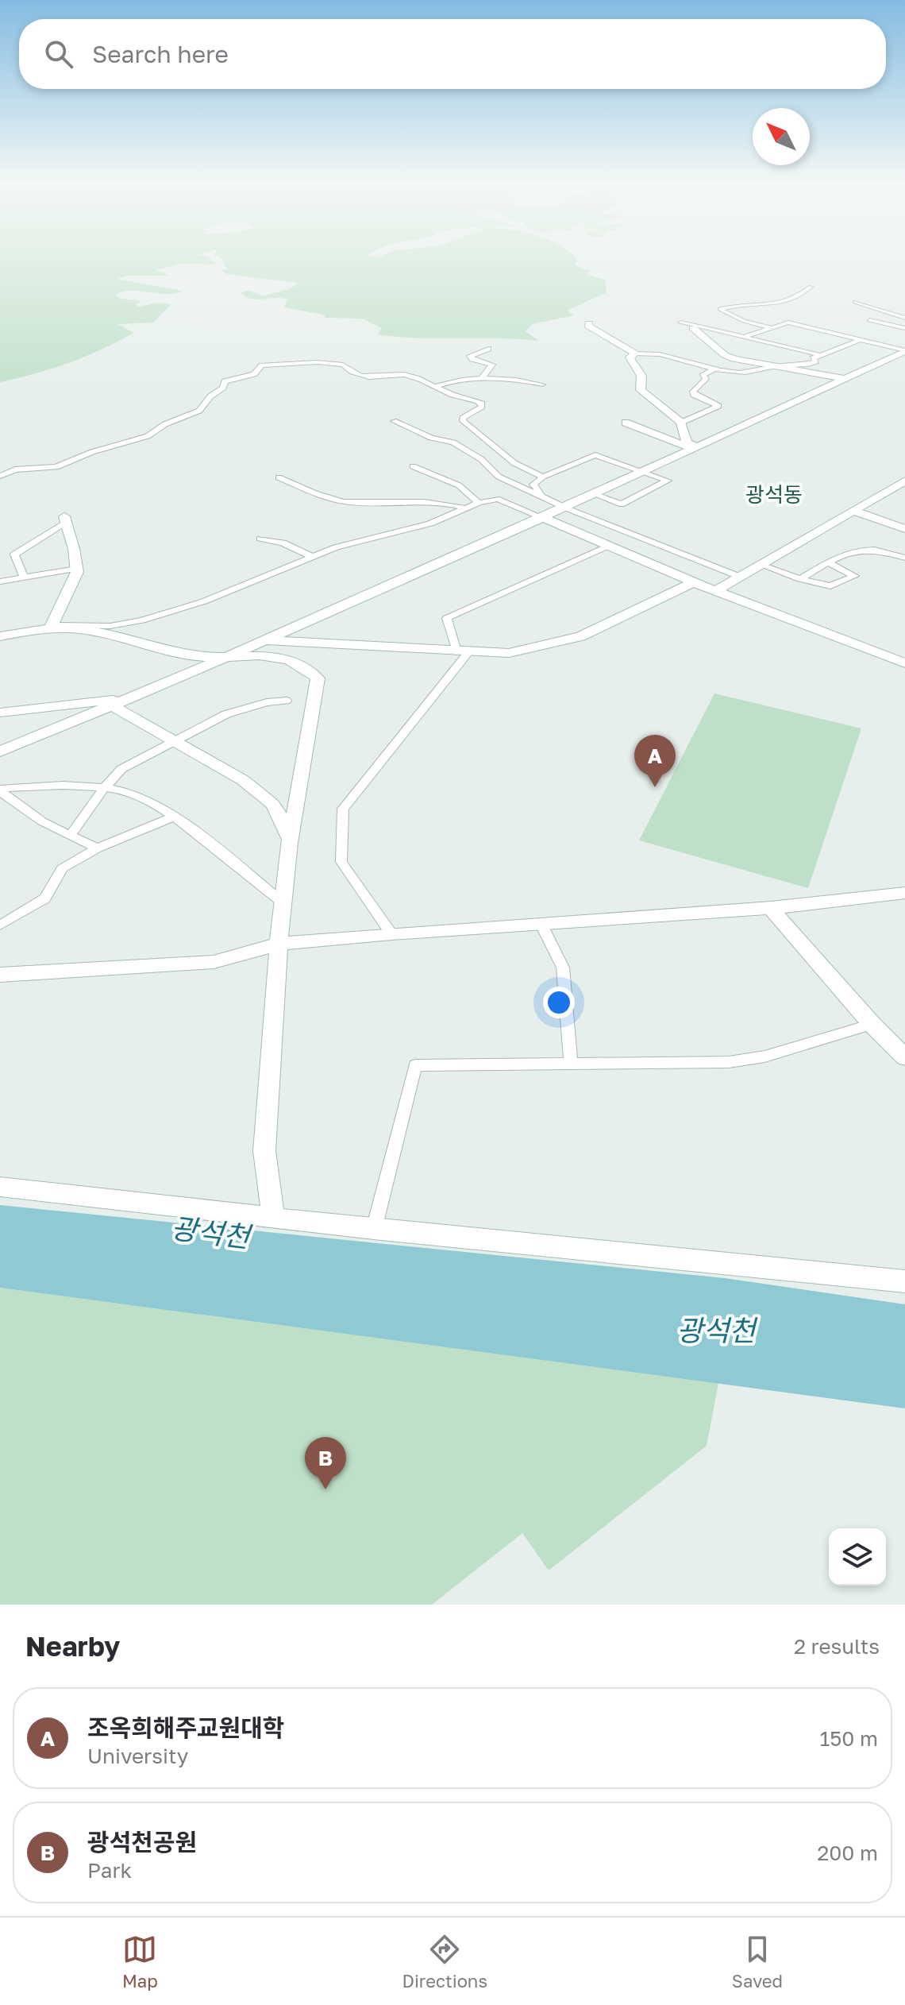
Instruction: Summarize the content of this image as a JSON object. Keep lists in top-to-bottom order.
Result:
{
  "districts": ["광석동"],
  "water": ["광석천"],
  "north": "top left",
  "page": {
    "search": "Search here",
    "pins": ["A", "B"],
    "heading": ["Nearby", "2 results"],
    "list": [
      {
        "mark": "A",
        "name": "조옥희해주교원대학",
        "note": "University",
        "value": "150 m"
      },
      {
        "mark": "B",
        "name": "광석천공원",
        "note": "Park",
        "value": "200 m"
      }
    ],
    "nav": ["Map", "Directions", "Saved"]
  }
}
